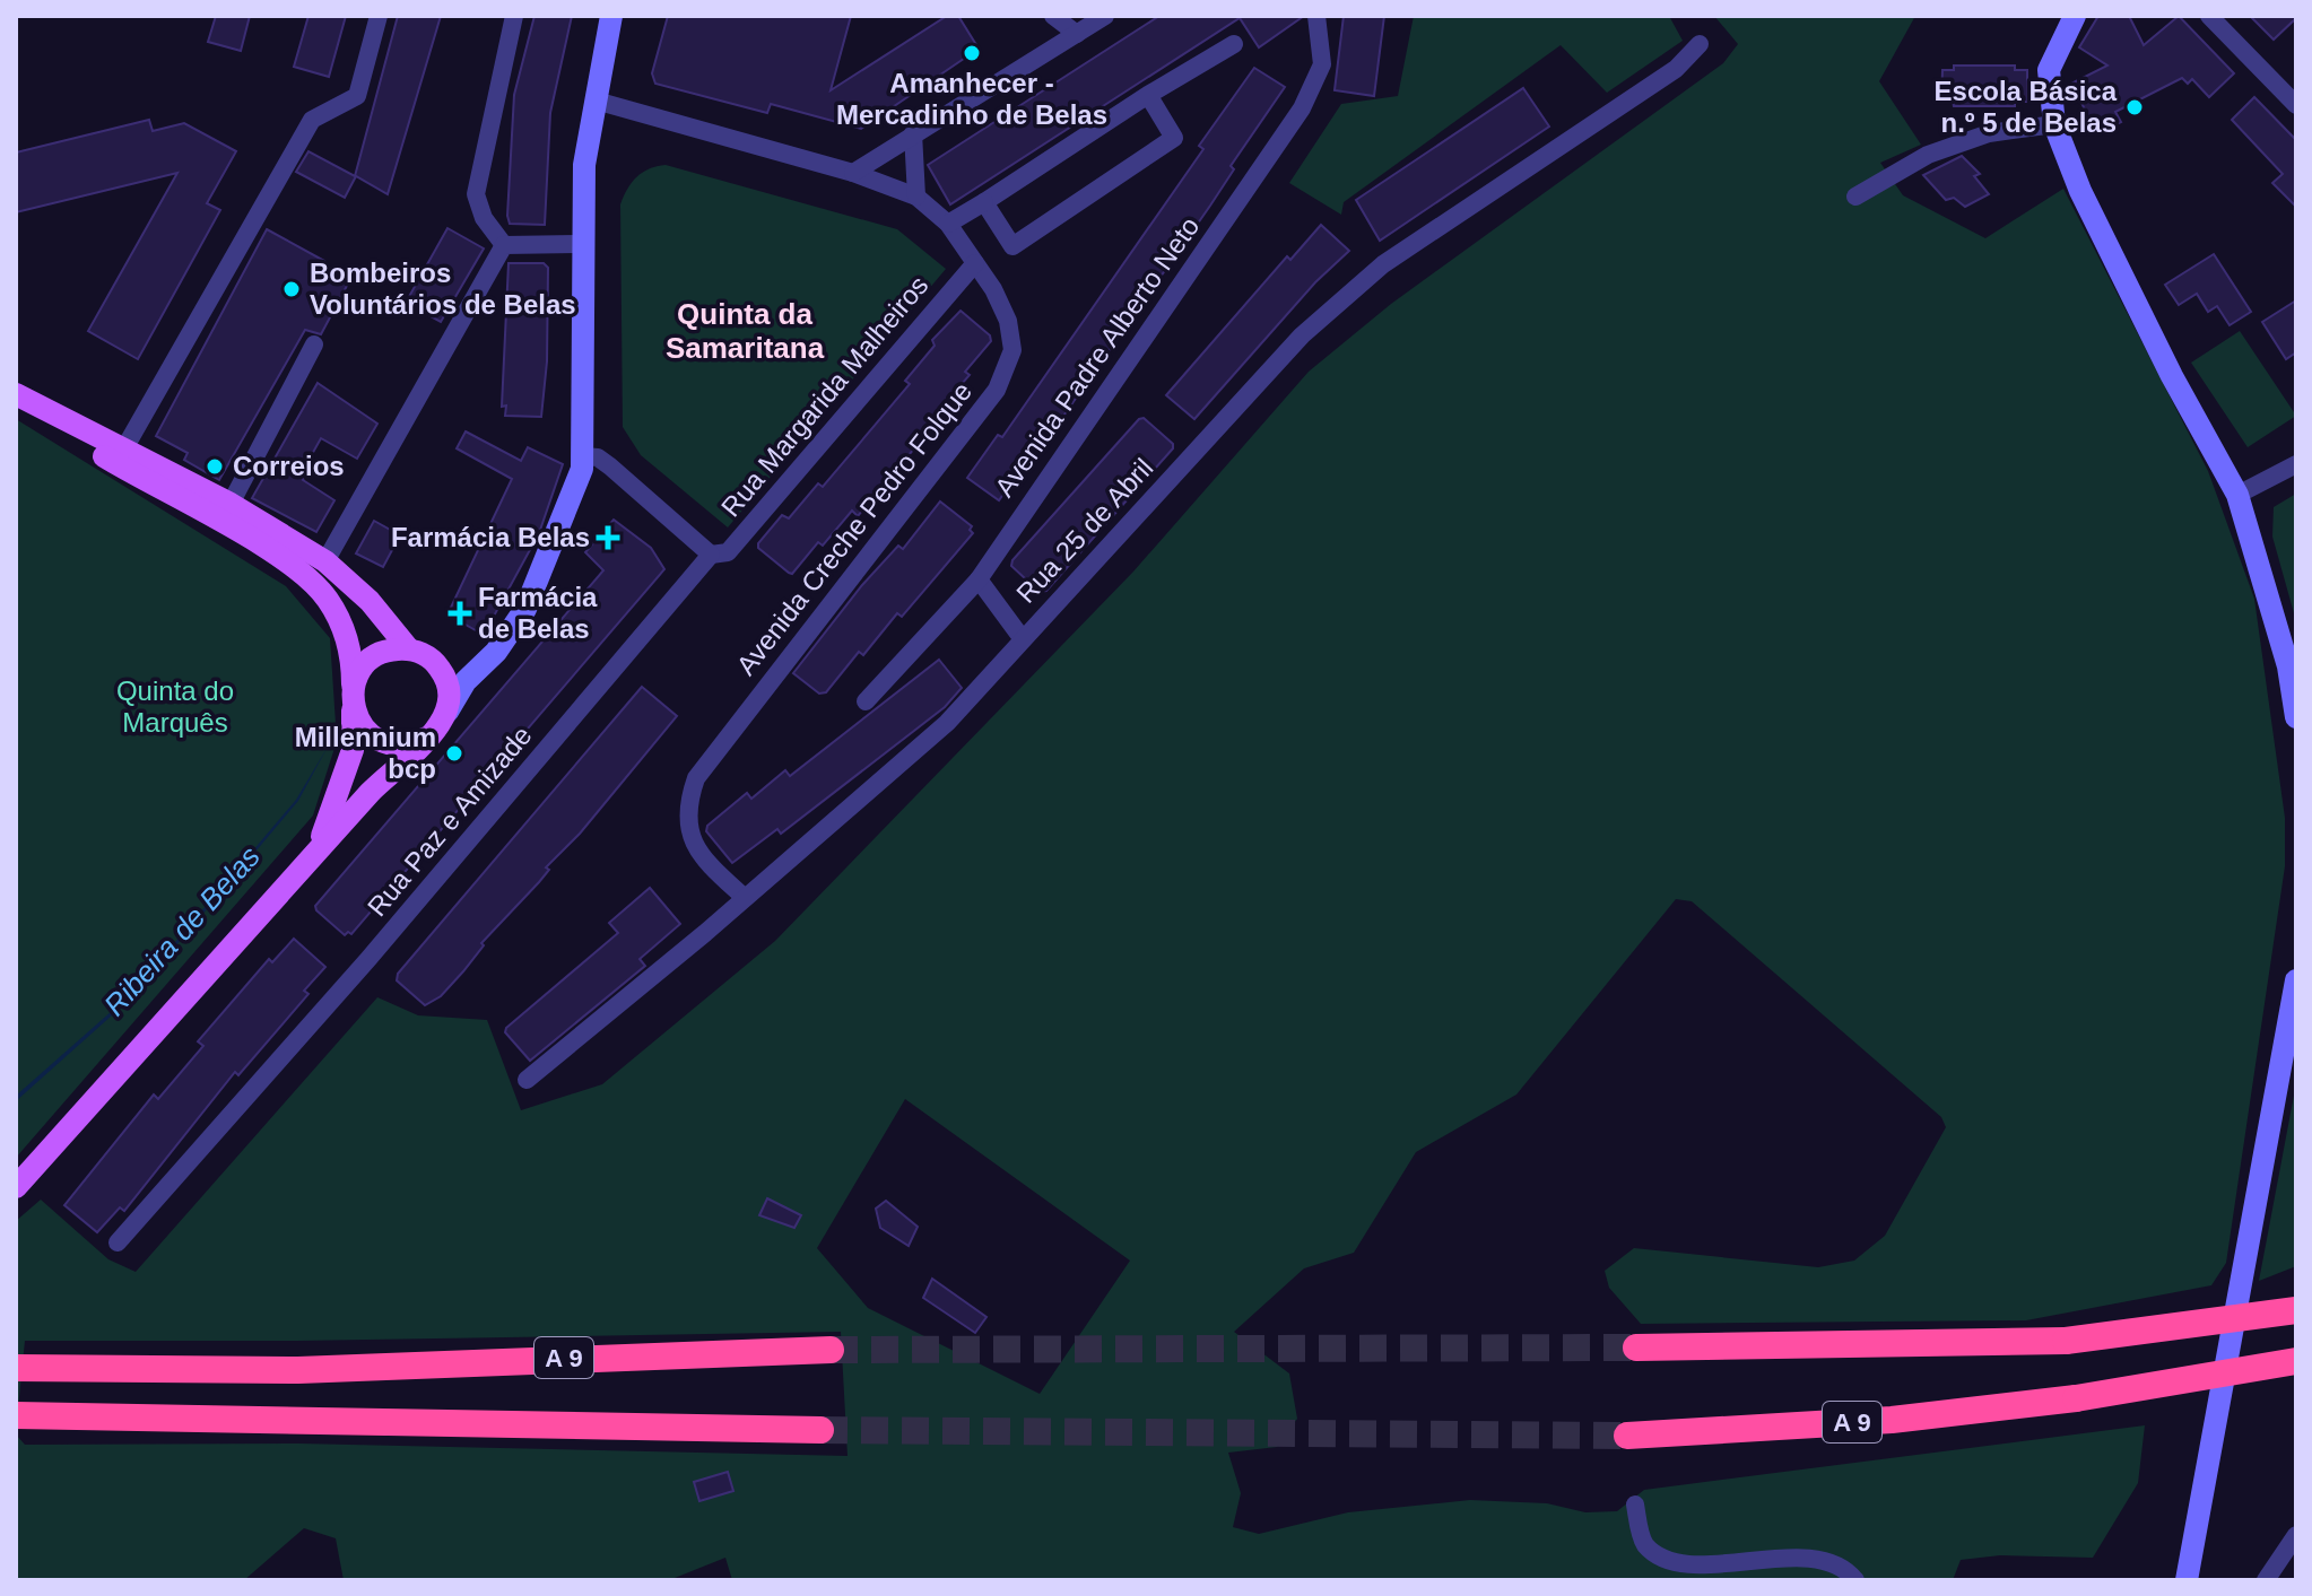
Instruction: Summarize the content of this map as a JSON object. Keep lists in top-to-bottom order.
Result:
{
  "streets": {
    "highway": ["A 9"],
    "street": [
      "Avenida Padre Alberto Neto",
      "Rua Margarida Malheiros",
      "Avenida Creche Pedro Folque",
      "Rua 25 de Abril",
      "Rua Paz e Amizade"
    ]
  },
  "crossings": [
    ["Rua Margarida Malheiros", "Avenida Creche Pedro Folque"],
    ["Rua Margarida Malheiros", "Rua Paz e Amizade"],
    ["Avenida Creche Pedro Folque", "Rua 25 de Abril"]
  ],
  "districts": ["Quinta da Samaritana"],
  "water": ["Ribeira de Belas"],
  "parks": ["Quinta do Marquês"],
  "places": {
    "other": [
      "Amanhecer - Mercadinho de Belas",
      "Escola Básica n.º 5 de Belas",
      "Bombeiros Voluntários de Belas",
      "Correios",
      "Millennium bcp"
    ],
    "health": ["Farmácia Belas", "Farmácia de Belas"]
  }
}
